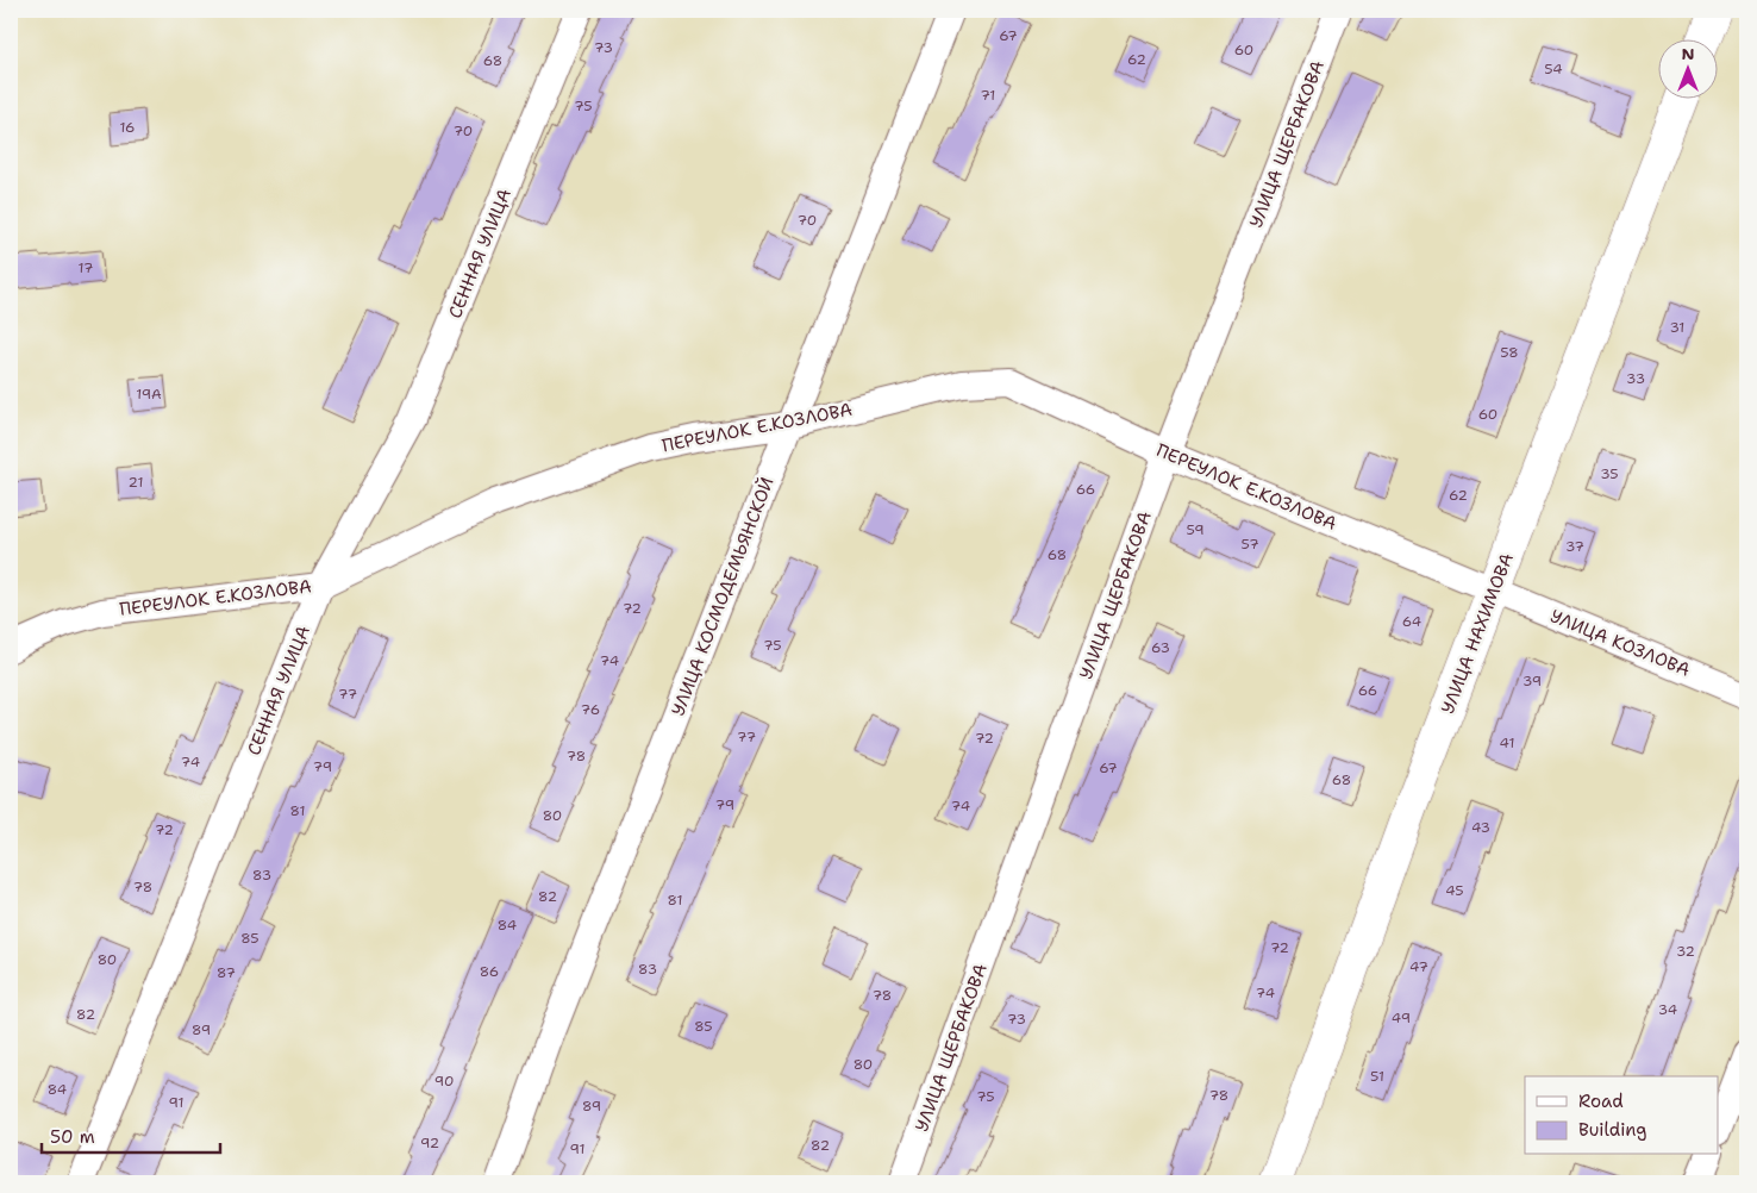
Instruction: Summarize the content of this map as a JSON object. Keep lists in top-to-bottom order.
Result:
{
  "streets": {
    "main road": ["УЛИЦА НАХИМОВА"],
    "street": [
      "УЛИЦА ЩЕРБАКОВА",
      "СЕННАЯ УЛИЦА",
      "ПЕРЕУЛОК Е.КОЗЛОВА",
      "УЛИЦА КОСМОДЕМЬЯНСКОЙ",
      "УЛИЦА КОЗЛОВА"
    ]
  },
  "crossings": [
    ["УЛИЦА ЩЕРБАКОВА", "ПЕРЕУЛОК Е.КОЗЛОВА"],
    ["СЕННАЯ УЛИЦА", "ПЕРЕУЛОК Е.КОЗЛОВА"],
    ["ПЕРЕУЛОК Е.КОЗЛОВА", "УЛИЦА КОСМОДЕМЬЯНСКОЙ"],
    ["ПЕРЕУЛОК Е.КОЗЛОВА", "УЛИЦА НАХИМОВА"],
    ["ПЕРЕУЛОК Е.КОЗЛОВА", "УЛИЦА КОЗЛОВА"],
    ["УЛИЦА НАХИМОВА", "УЛИЦА КОЗЛОВА"]
  ],
  "house_numbers": [
    "67",
    "73",
    "60",
    "62",
    "68",
    "54",
    "71",
    "75",
    "16",
    "70",
    "70",
    "17",
    "31",
    "58",
    "33",
    "19А",
    "60",
    "35",
    "21",
    "66",
    "62",
    "59",
    "57",
    "37",
    "68",
    "72",
    "64",
    "75",
    "63",
    "74",
    "39",
    "66",
    "77",
    "76",
    "77",
    "72",
    "41",
    "78",
    "74",
    "79",
    "67",
    "68",
    "79",
    "74",
    "81",
    "80",
    "43",
    "72",
    "83",
    "78",
    "45",
    "82",
    "81",
    "84",
    "85",
    "72",
    "32",
    "80",
    "47",
    "83",
    "86",
    "87",
    "74",
    "78",
    "34",
    "82",
    "49",
    "73",
    "85",
    "89",
    "80",
    "51",
    "90",
    "84",
    "78",
    "75",
    "91",
    "89",
    "92",
    "82",
    "91"
  ],
  "legend": ["Road", "Building"],
  "scale_bar": "50 m",
  "north": "top"
}
